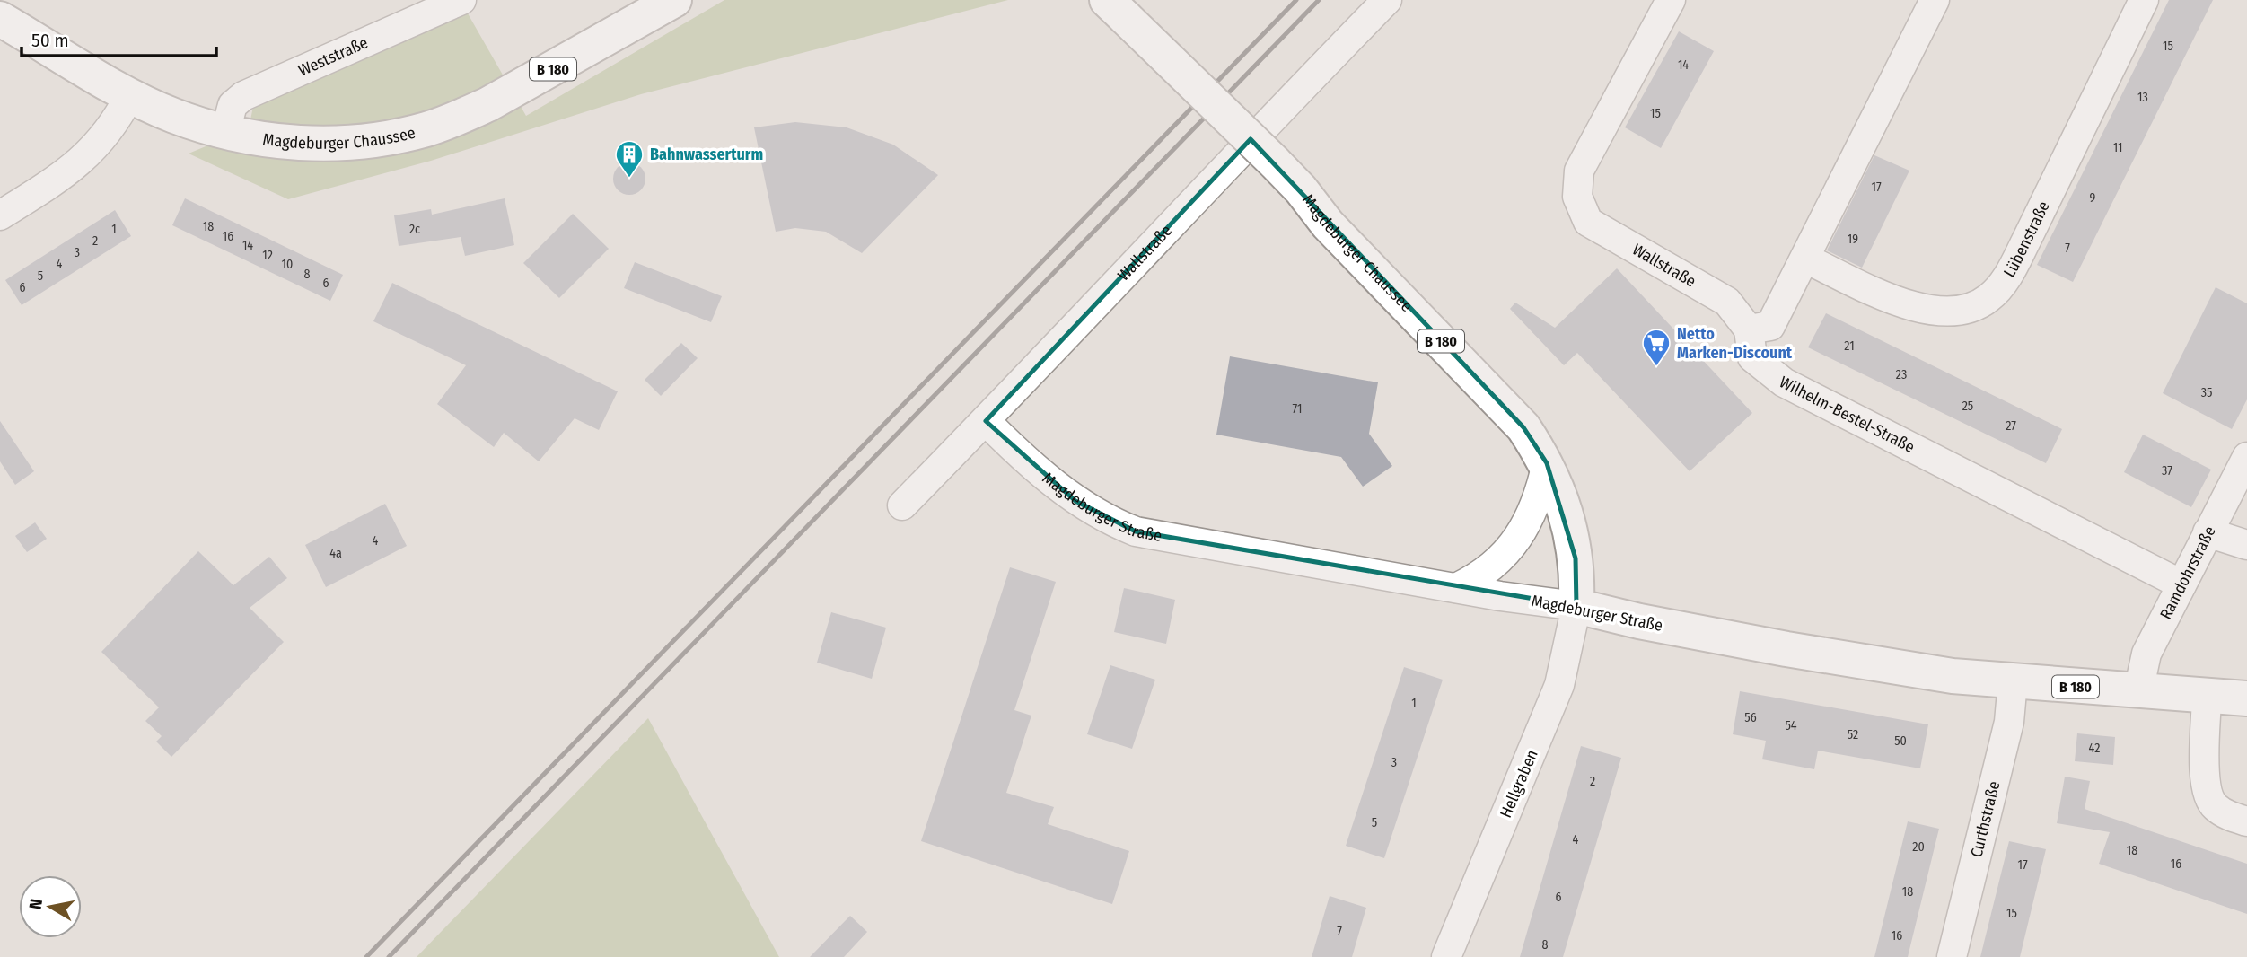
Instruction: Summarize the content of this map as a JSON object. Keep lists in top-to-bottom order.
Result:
{
  "streets": {
    "main road": ["B 180", "Magdeburger Chaussee", "Magdeburger Straße"],
    "street": [
      "Weststraße",
      "Lübenstraße",
      "Wallstraße",
      "Wilhelm-Bestel-Straße",
      "Ramdohrstraße",
      "Hellgraben",
      "Curthstraße"
    ]
  },
  "crossings": [
    ["Weststraße", "Magdeburger Chaussee"],
    ["Magdeburger Chaussee", "Magdeburger Straße"],
    ["Magdeburger Chaussee", "Hellgraben"],
    ["Wallstraße", "Wilhelm-Bestel-Straße"],
    ["Wallstraße", "Magdeburger Straße"],
    ["Wilhelm-Bestel-Straße", "Ramdohrstraße"],
    ["Magdeburger Straße", "Ramdohrstraße"],
    ["Magdeburger Straße", "Hellgraben"],
    ["Magdeburger Straße", "Curthstraße"]
  ],
  "places": {
    "building": ["Bahnwasserturm"],
    "supermarket": ["Netto Marken-Discount"]
  },
  "house_numbers": [
    "15",
    "14",
    "13",
    "15",
    "11",
    "17",
    "9",
    "18",
    "1",
    "2c",
    "16",
    "19",
    "2",
    "14",
    "7",
    "3",
    "12",
    "4",
    "10",
    "8",
    "5",
    "6",
    "6",
    "21",
    "23",
    "35",
    "25",
    "71",
    "27",
    "37",
    "4",
    "4a",
    "1",
    "56",
    "54",
    "52",
    "50",
    "42",
    "3",
    "2",
    "5",
    "4",
    "20",
    "18",
    "16",
    "17",
    "18",
    "6",
    "15",
    "7",
    "16",
    "8"
  ],
  "scale_bar": "50 m",
  "north": "left"
}
